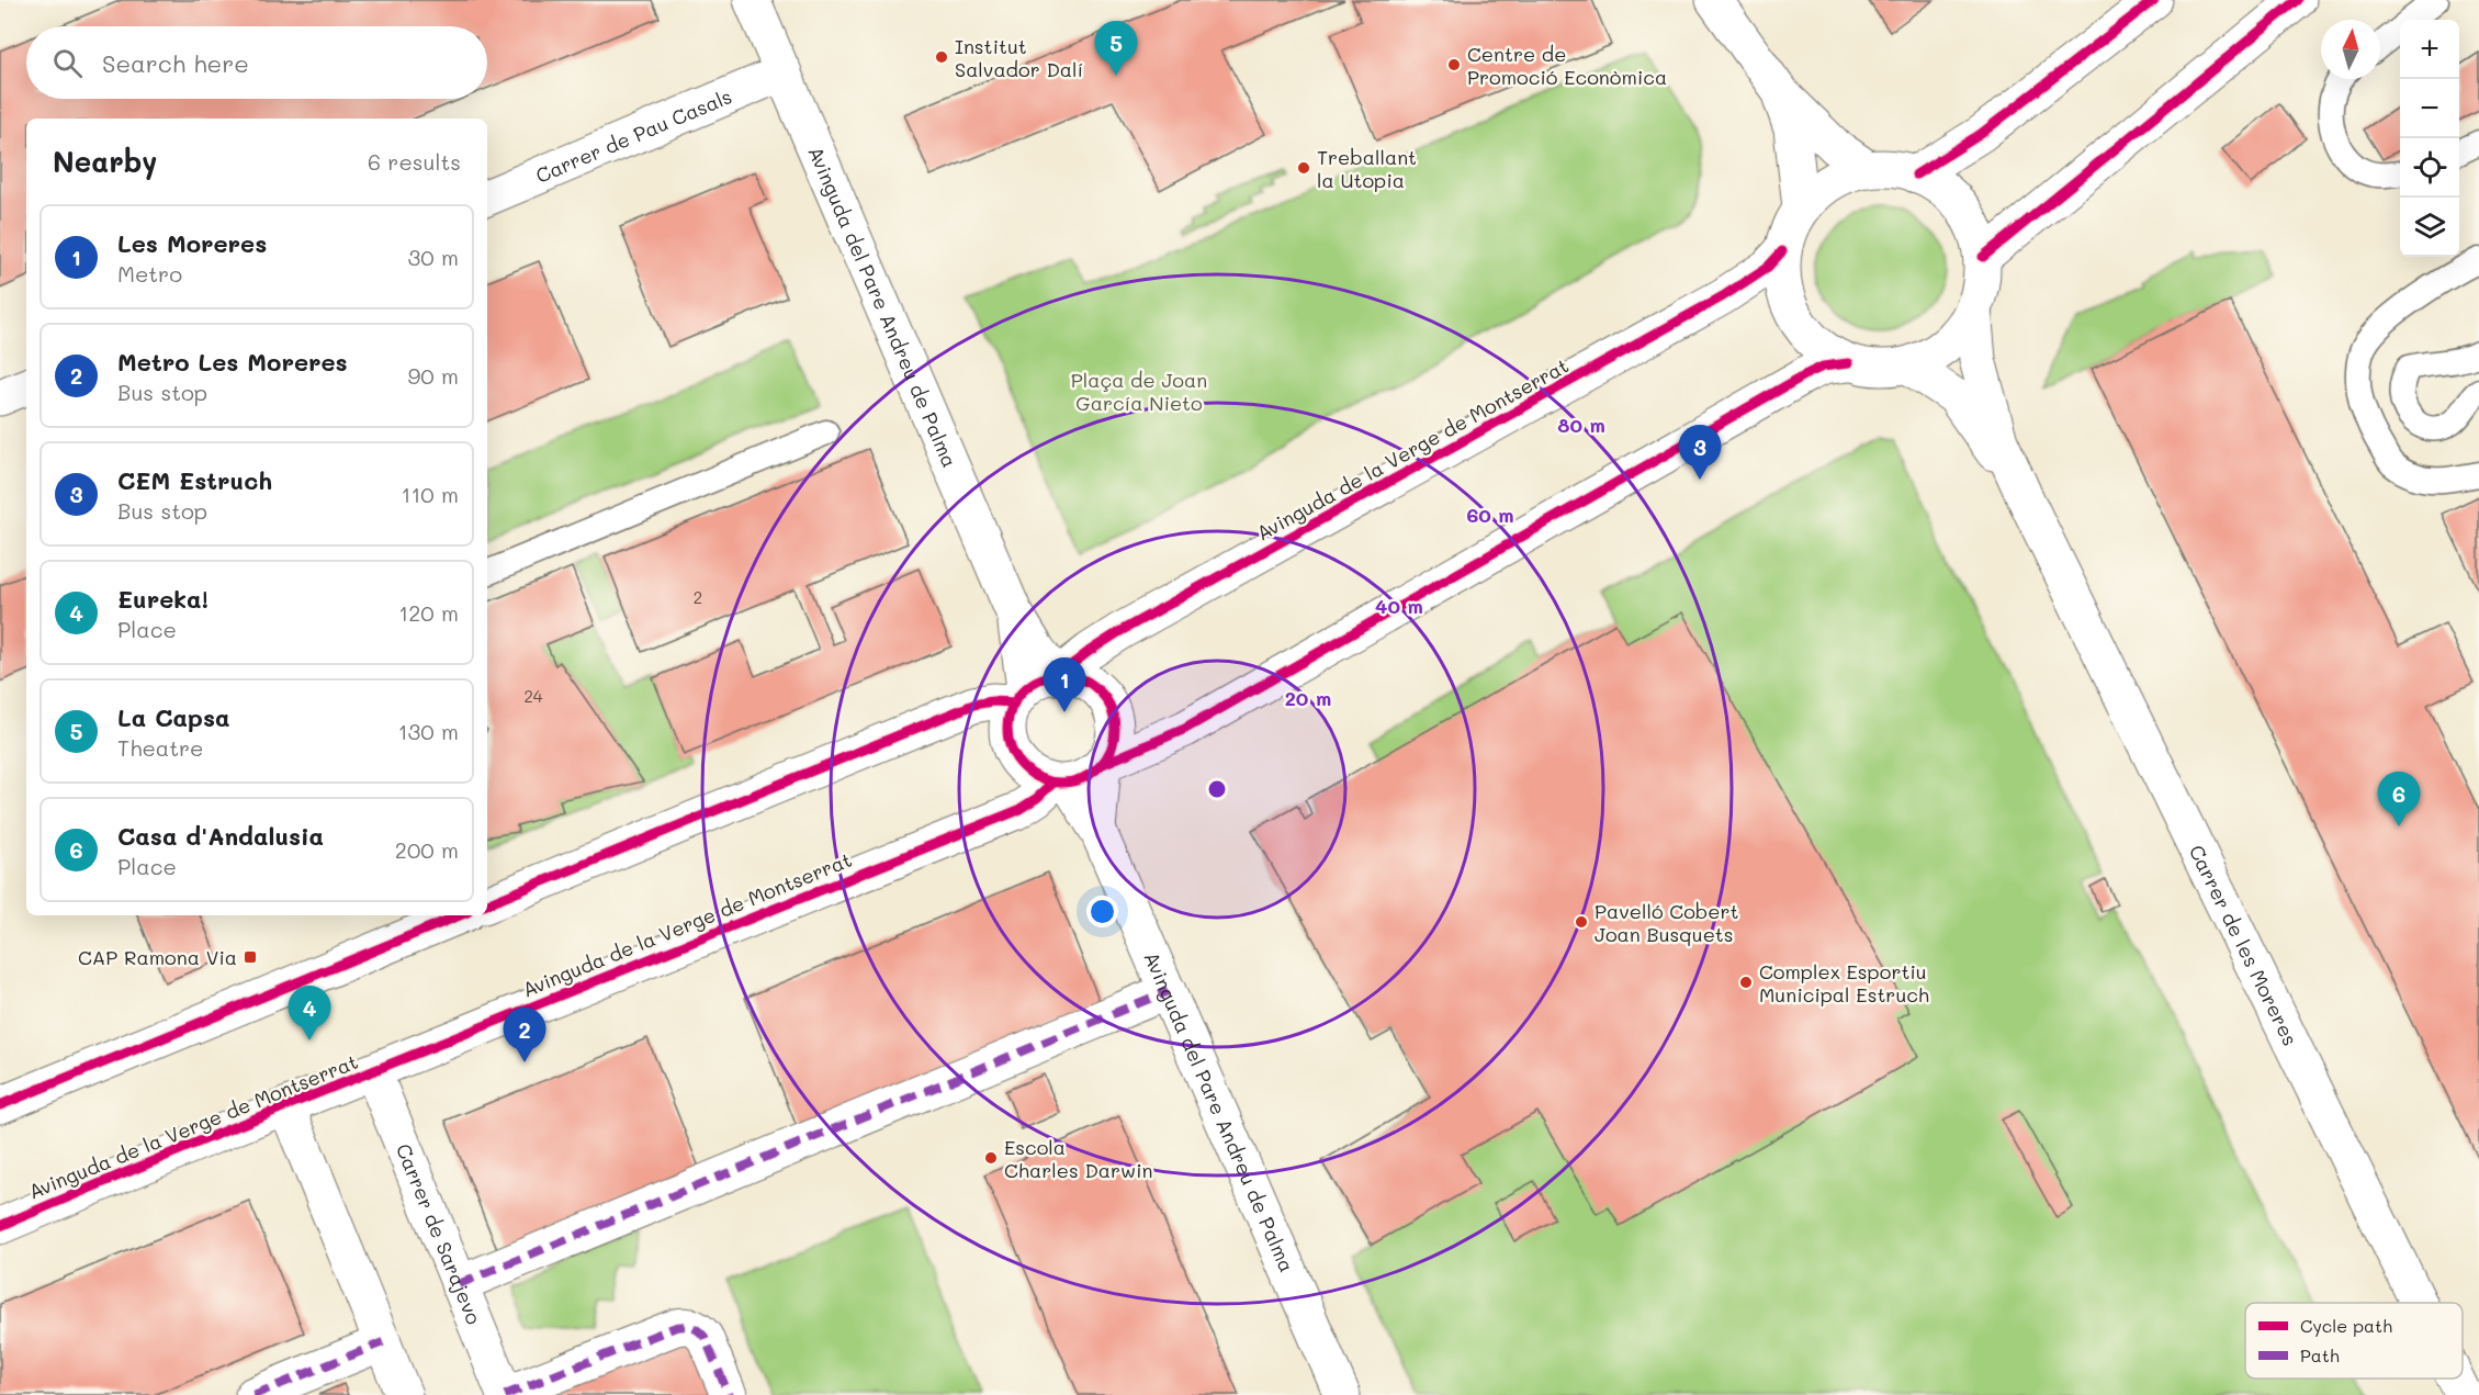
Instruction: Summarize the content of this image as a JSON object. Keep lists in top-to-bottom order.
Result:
{
  "streets": {
    "street": [
      "Carrer de Pau Casals",
      "Avinguda del Pare Andreu de Palma",
      "Avinguda de la Verge de Montserrat",
      "Carrer de les Moreres",
      "Carrer de Sarajevo"
    ]
  },
  "crossings": [
    ["Carrer de Pau Casals", "Avinguda del Pare Andreu de Palma"],
    ["Avinguda del Pare Andreu de Palma", "Avinguda de la Verge de Montserrat"],
    ["Avinguda de la Verge de Montserrat", "Carrer de les Moreres"],
    ["Avinguda de la Verge de Montserrat", "Carrer de Sarajevo"]
  ],
  "parks": ["Plaça de Joan García Nieto"],
  "places": {
    "other": [
      "Institut Salvador Dalí",
      "Centre de Promoció Econòmica",
      "Treballant la Utopia",
      "Pavelló Cobert Joan Busquets",
      "Complex Esportiu Municipal Estruch",
      "Escola Charles Darwin"
    ],
    "transit": ["CAP Ramona Via"]
  },
  "house_numbers": ["2", "24"],
  "legend": ["Cycle path", "Path"],
  "north": "top",
  "page": {
    "map_buttons": ["+", "−"],
    "pins": [
      "5",
      "3",
      "1",
      "6",
      "4",
      "2"
    ],
    "search": "Search here",
    "heading": ["Nearby", "6 results"],
    "list": [
      {
        "mark": "1",
        "name": "Les Moreres",
        "note": "Metro",
        "value": "30 m"
      },
      {
        "mark": "2",
        "name": "Metro Les Moreres",
        "note": "Bus stop",
        "value": "90 m"
      },
      {
        "mark": "3",
        "name": "CEM Estruch",
        "note": "Bus stop",
        "value": "110 m"
      },
      {
        "mark": "4",
        "name": "Eureka!",
        "note": "Place",
        "value": "120 m"
      },
      {
        "mark": "5",
        "name": "La Capsa",
        "note": "Theatre",
        "value": "130 m"
      },
      {
        "mark": "6",
        "name": "Casa d'Andalusia",
        "note": "Place",
        "value": "200 m"
      }
    ]
  },
  "rings": [
    "80 m",
    "60 m",
    "40 m",
    "20 m"
  ]
}
